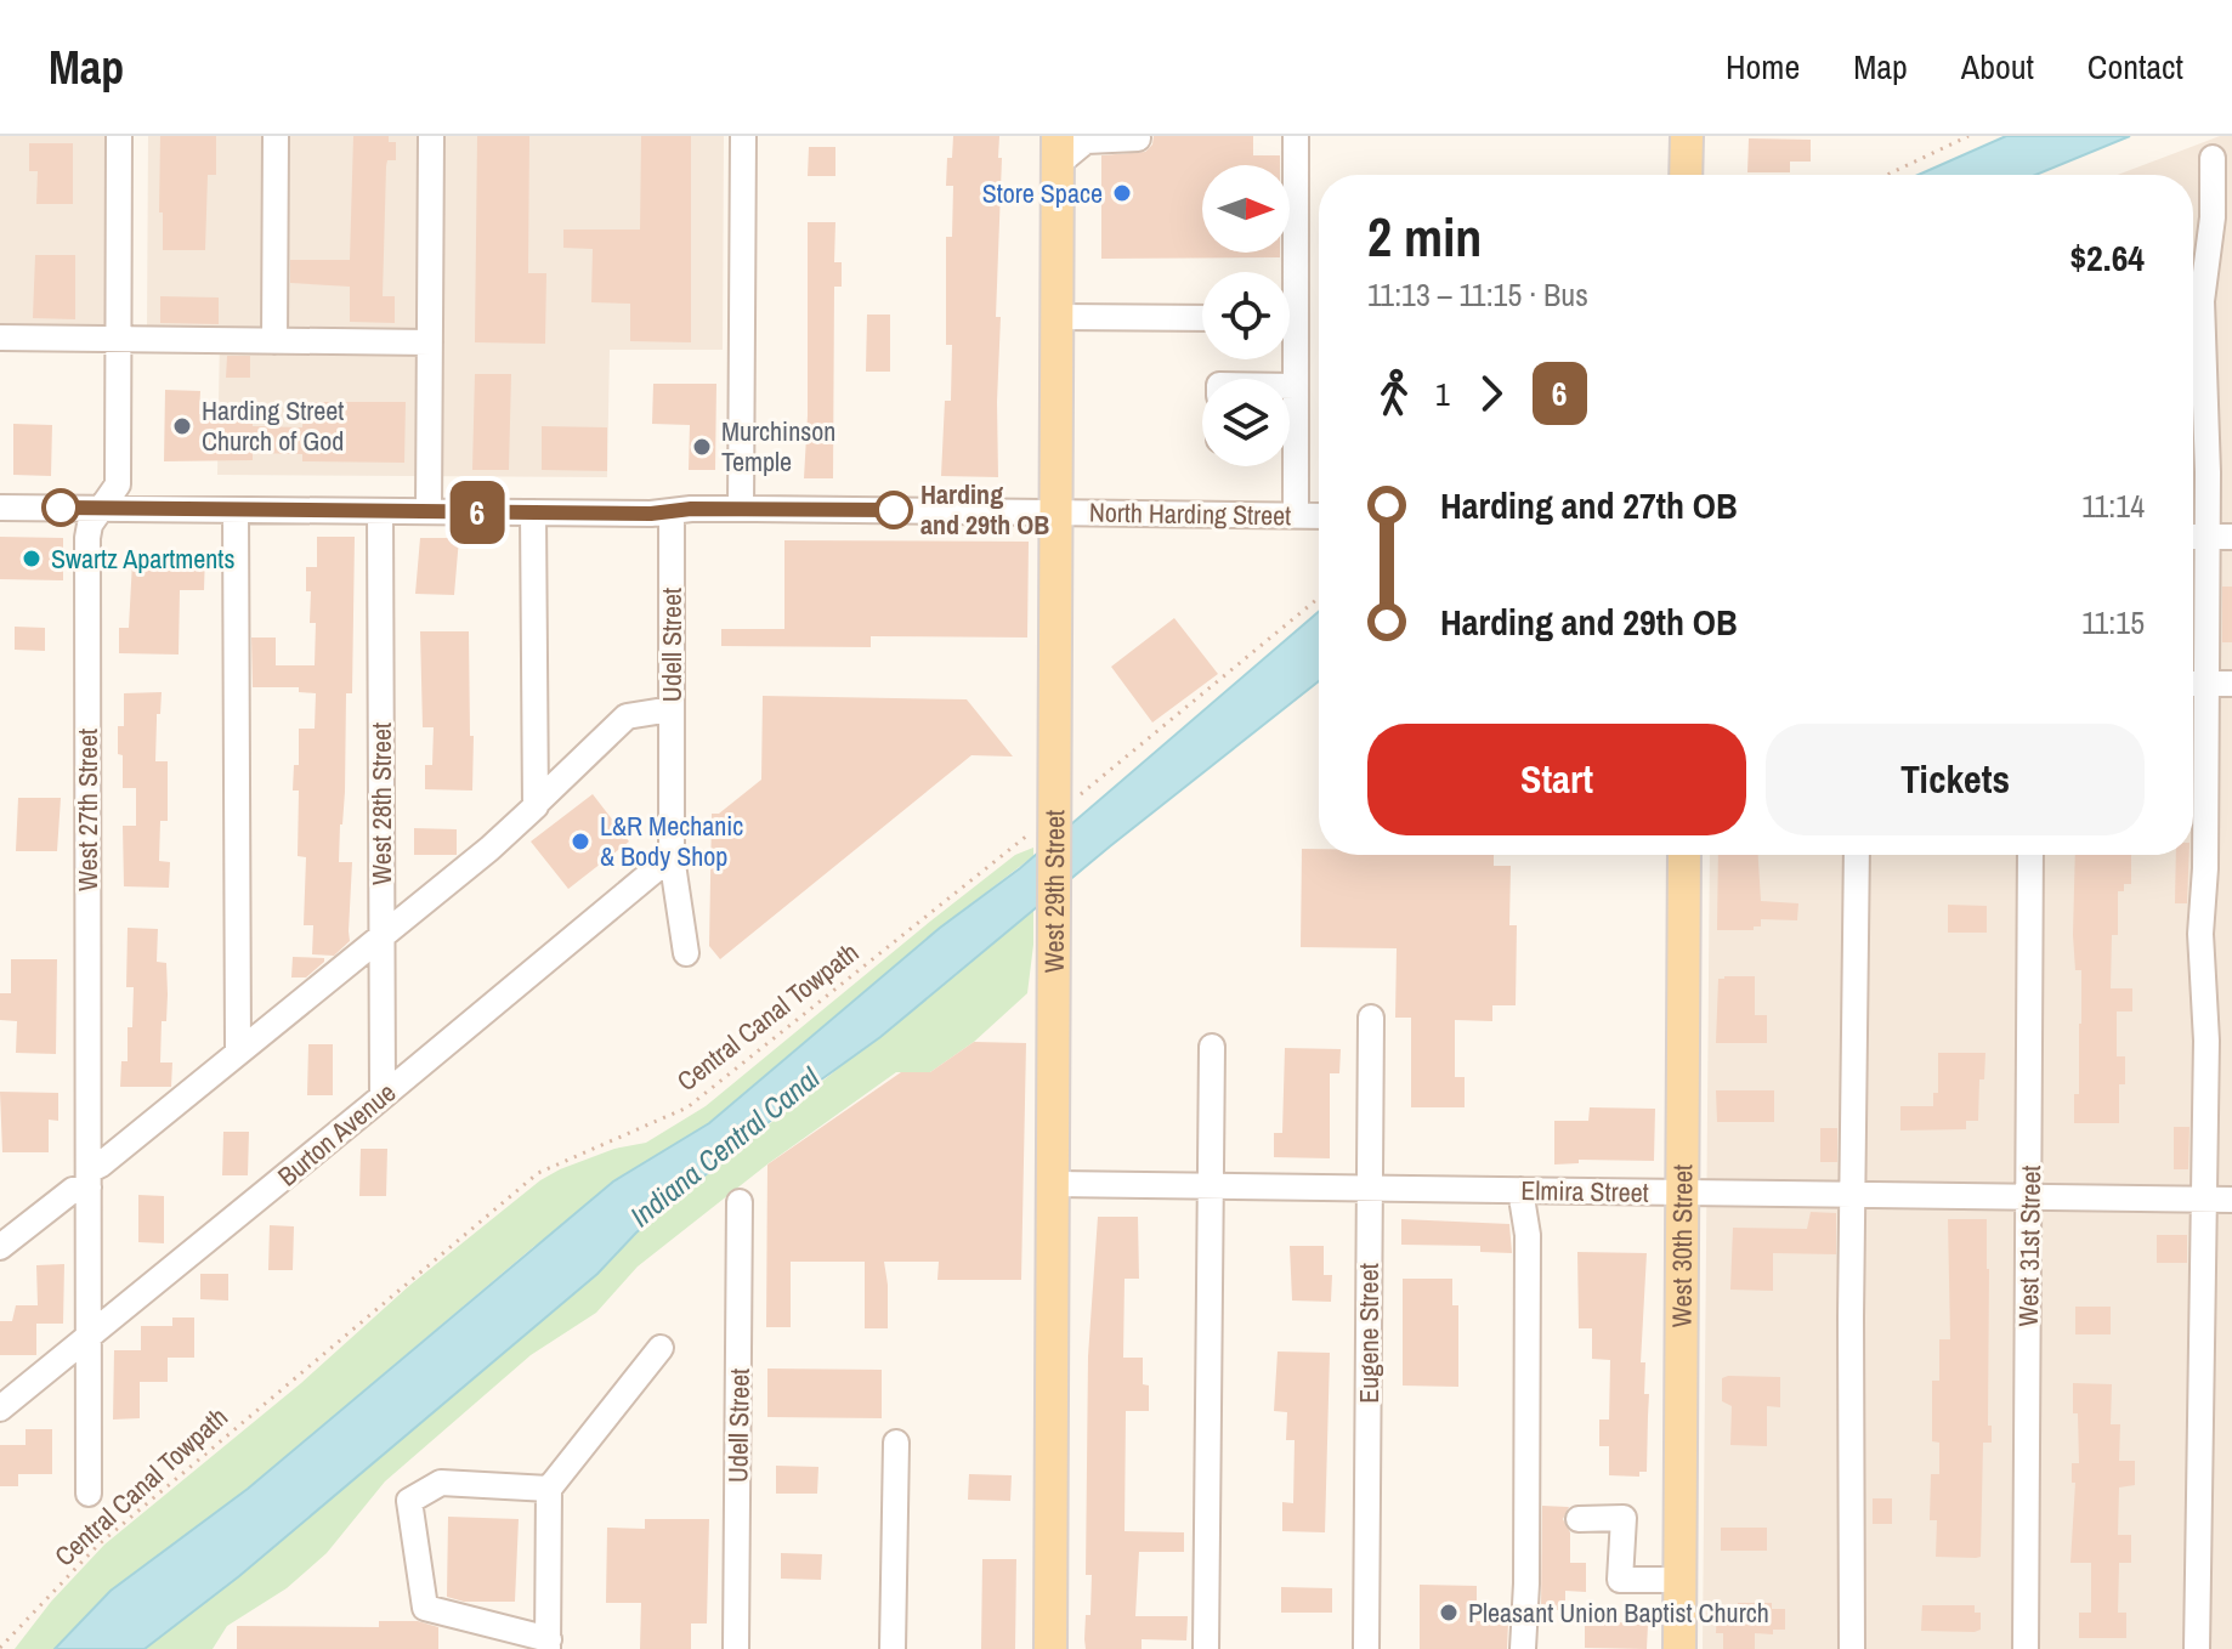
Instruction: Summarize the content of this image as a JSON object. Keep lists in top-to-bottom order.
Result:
{
  "streets": {
    "main road": ["West 29th Street", "West 30th Street"],
    "street": [
      "North Harding Street",
      "Udell Street",
      "West 28th Street",
      "West 27th Street",
      "Burton Avenue",
      "Elmira Street",
      "West 31st Street",
      "Eugene Street"
    ],
    "path": ["Central Canal Towpath"]
  },
  "crossings": [
    ["North Harding Street", "Udell Street"],
    ["North Harding Street", "West 28th Street"],
    ["North Harding Street", "West 27th Street"],
    ["North Harding Street", "West 29th Street"],
    ["Udell Street", "Burton Avenue"],
    ["West 28th Street", "Burton Avenue"],
    ["West 27th Street", "Burton Avenue"],
    ["West 29th Street", "Central Canal Towpath"],
    ["West 29th Street", "Elmira Street"],
    ["Elmira Street", "West 30th Street"],
    ["Elmira Street", "West 31st Street"],
    ["Elmira Street", "Eugene Street"]
  ],
  "water": ["Indiana Central Canal"],
  "places": [
    "Store Space",
    "Harding Street Church of God",
    "Murchinson Temple",
    "Harding and 29th OB",
    "Swartz Apartments",
    "L&R Mechanic & Body Shop",
    "Pleasant Union Baptist Church"
  ],
  "lines": ["bus line 6"],
  "north": "right",
  "page": {
    "header": "Map",
    "nav": [
      "Home",
      "Map",
      "About",
      "Contact"
    ],
    "on_map": "6",
    "heading": ["2 min", "11:13 – 11:15 · Bus", "$2.64"],
    "legs": ["1", "6"],
    "list": [
      {
        "name": "Harding and 27th OB",
        "value": "11:14"
      },
      {
        "name": "Harding and 29th OB",
        "value": "11:15"
      }
    ],
    "buttons": ["Start", "Tickets"]
  }
}
